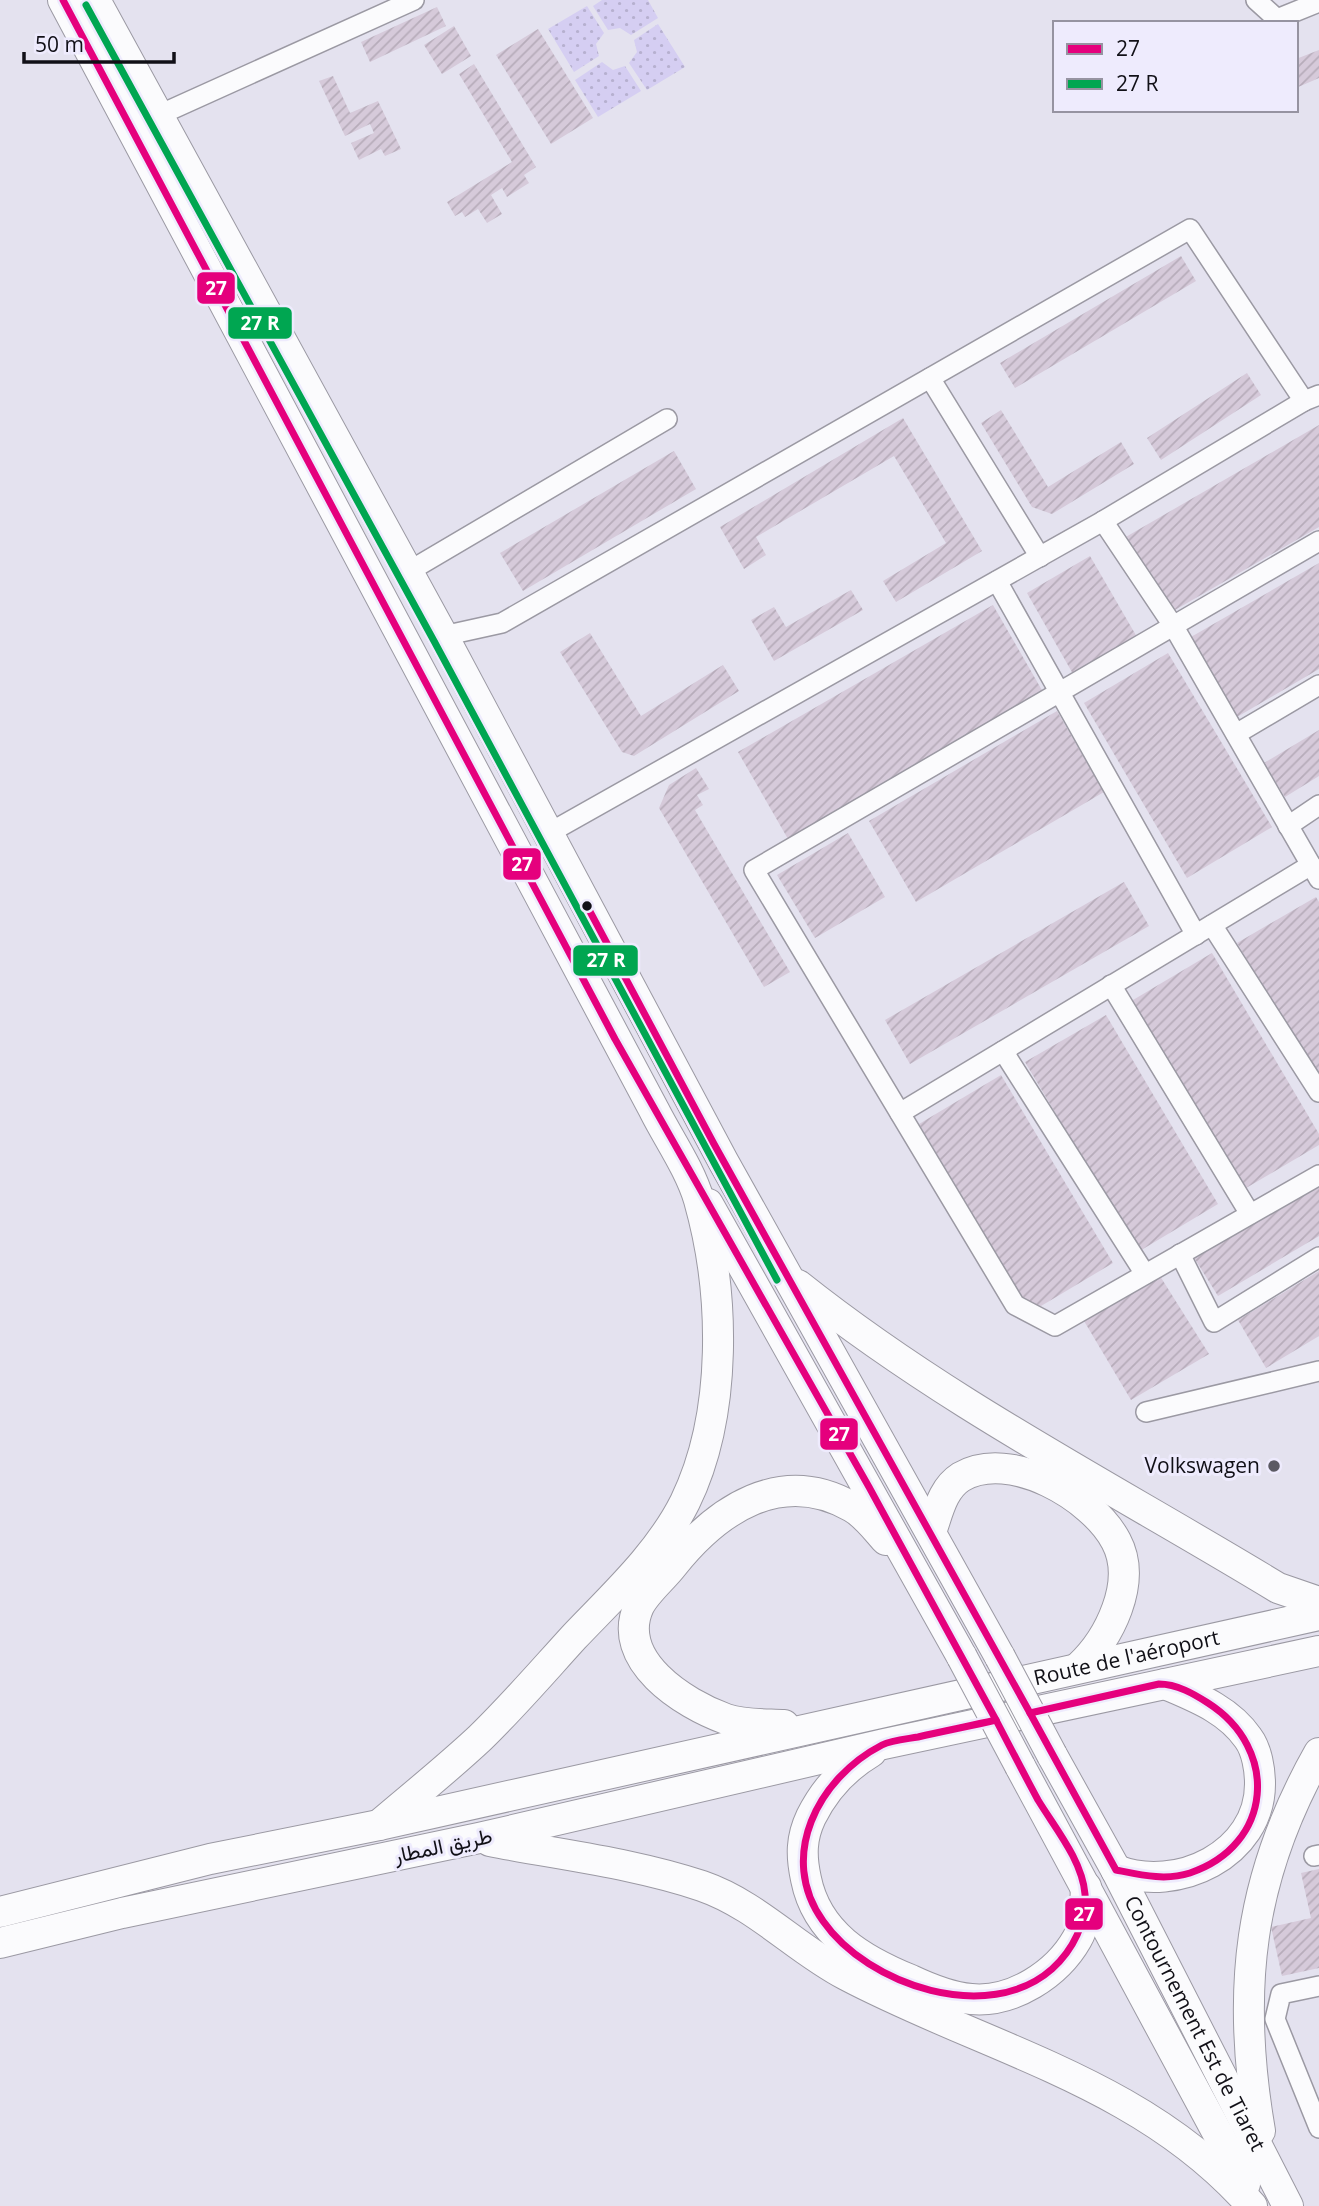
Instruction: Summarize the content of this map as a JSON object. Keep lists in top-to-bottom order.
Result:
{
  "streets": {
    "highway": ["Route de l'aéroport", "طريق المطار", "Contournement Est de Tiaret"]
  },
  "crossings": [
    ["Route de l'aéroport", "طريق المطار"]
  ],
  "places": ["Volkswagen"],
  "lines": ["transit line 27"],
  "legend": ["27", "27 R"],
  "scale_bar": "50 m"
}
